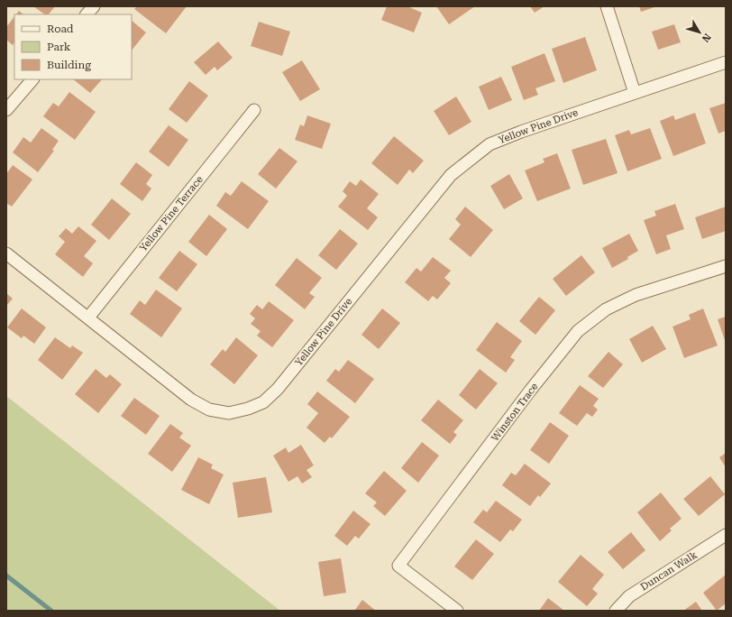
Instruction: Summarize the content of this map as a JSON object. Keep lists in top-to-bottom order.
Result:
{
  "streets": {
    "street": [
      "Yellow Pine Drive",
      "Yellow Pine Terrace",
      "Winston Trace",
      "Duncan Walk"
    ]
  },
  "crossings": [
    ["Yellow Pine Drive", "Yellow Pine Terrace"]
  ],
  "legend": ["Road", "Park", "Building"],
  "north": "bottom right"
}
